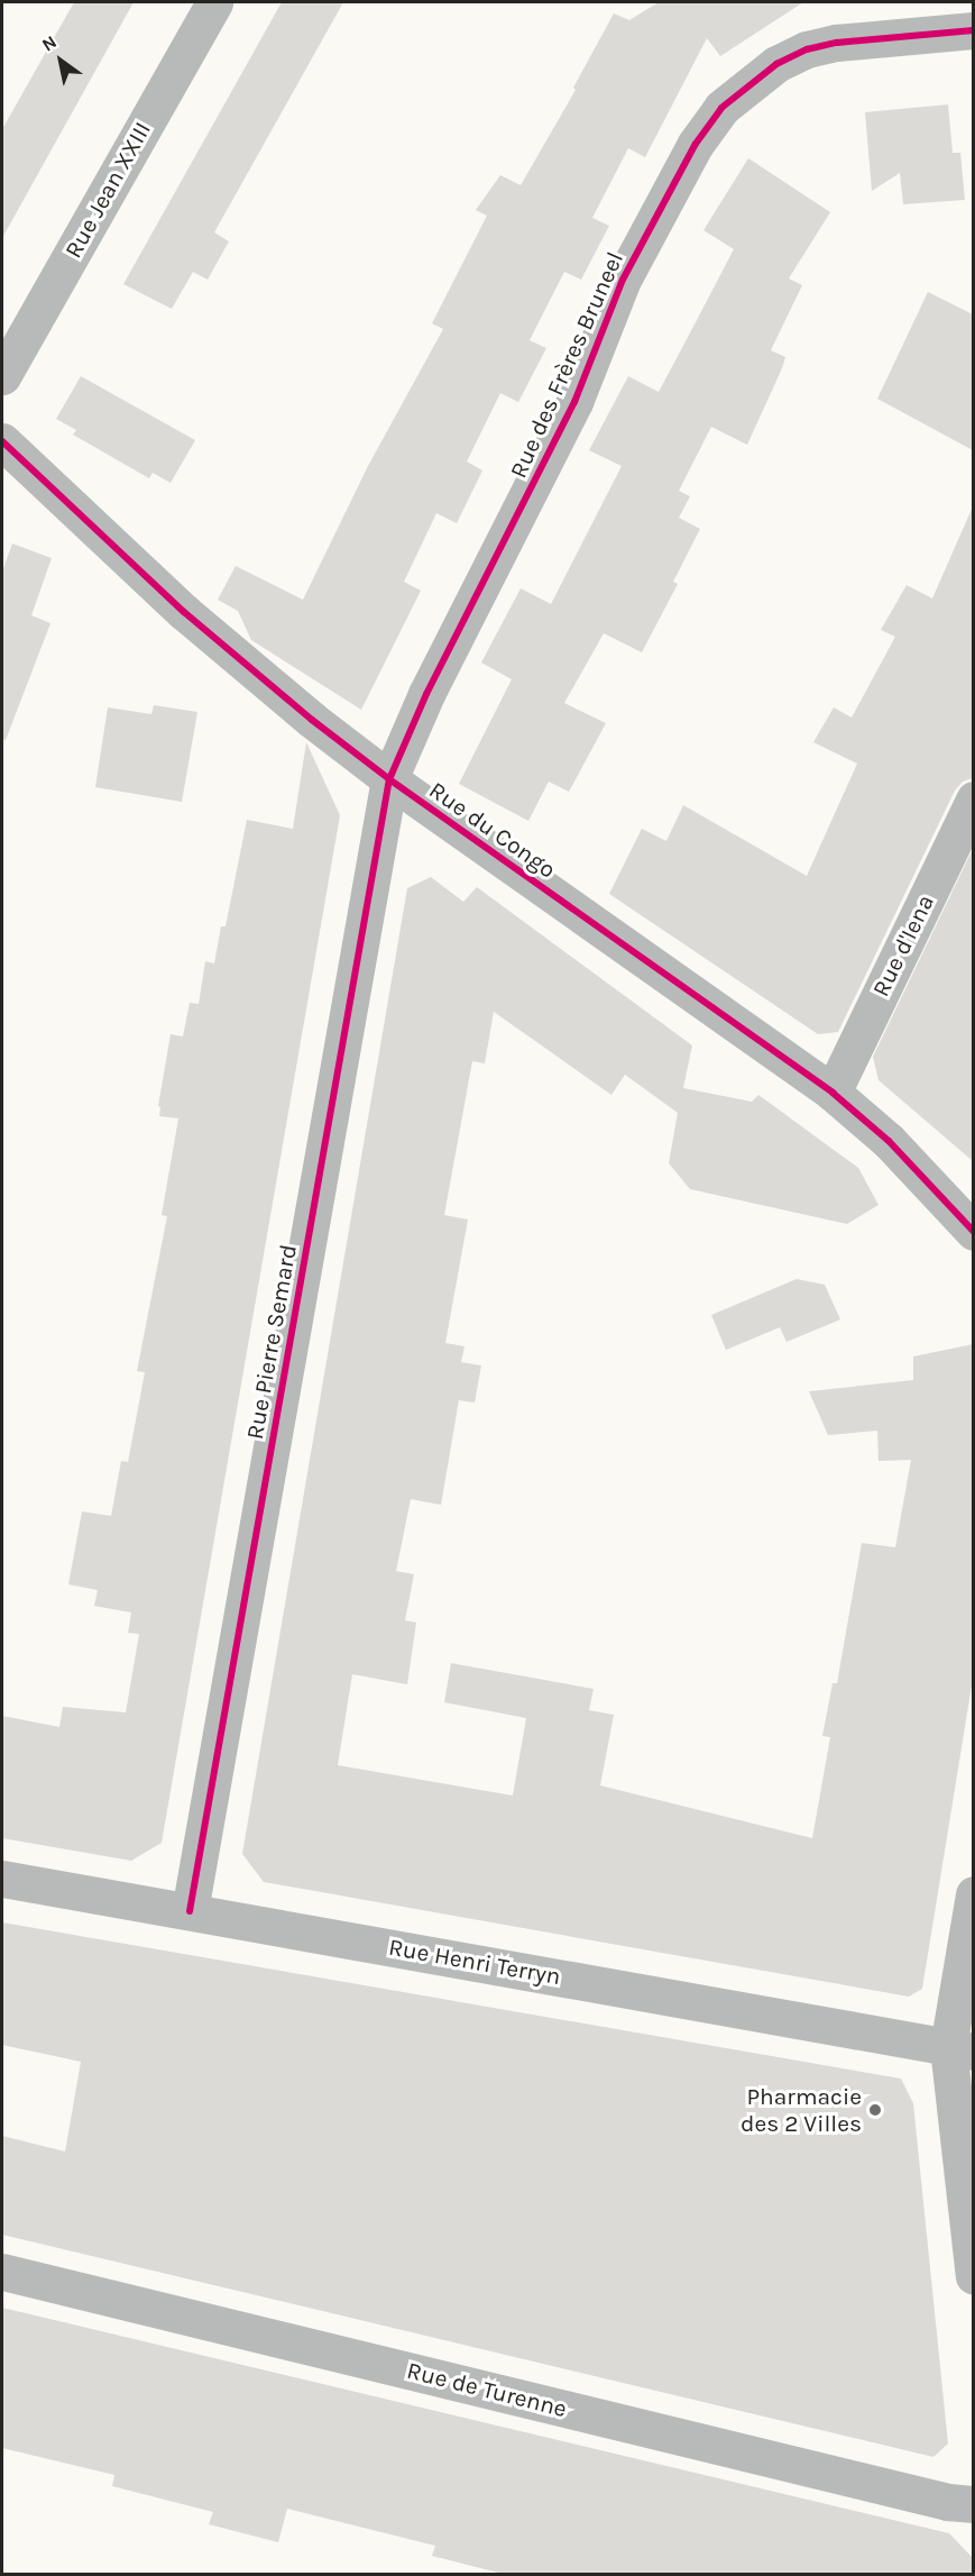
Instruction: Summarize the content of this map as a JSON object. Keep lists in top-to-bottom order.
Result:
{
  "streets": {
    "street": [
      "Rue Jean XXIII",
      "Rue des Frères Bruneel",
      "Rue du Congo",
      "Rue d'Iena",
      "Rue Pierre Semard",
      "Rue Henri Terryn",
      "Rue de Turenne"
    ]
  },
  "crossings": [
    ["Rue des Frères Bruneel", "Rue du Congo"],
    ["Rue des Frères Bruneel", "Rue Pierre Semard"],
    ["Rue du Congo", "Rue d'Iena"],
    ["Rue du Congo", "Rue Pierre Semard"],
    ["Rue Pierre Semard", "Rue Henri Terryn"]
  ],
  "places": ["Pharmacie des 2 Villes"],
  "north": "top left"
}
